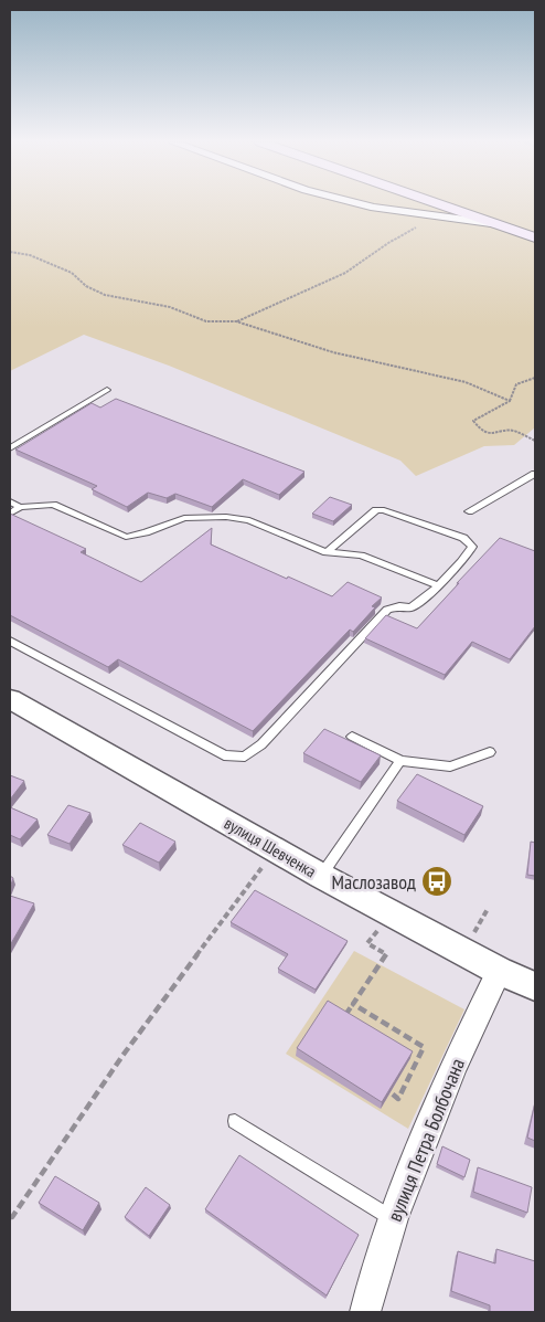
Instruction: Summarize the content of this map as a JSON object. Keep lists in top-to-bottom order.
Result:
{
  "streets": {
    "street": ["вулиця Шевченка", "вулиця Петра Болбочана"]
  },
  "crossings": [
    ["вулиця Шевченка", "вулиця Петра Болбочана"]
  ],
  "places": {
    "bus stop": ["Маслозавод"]
  }
}
